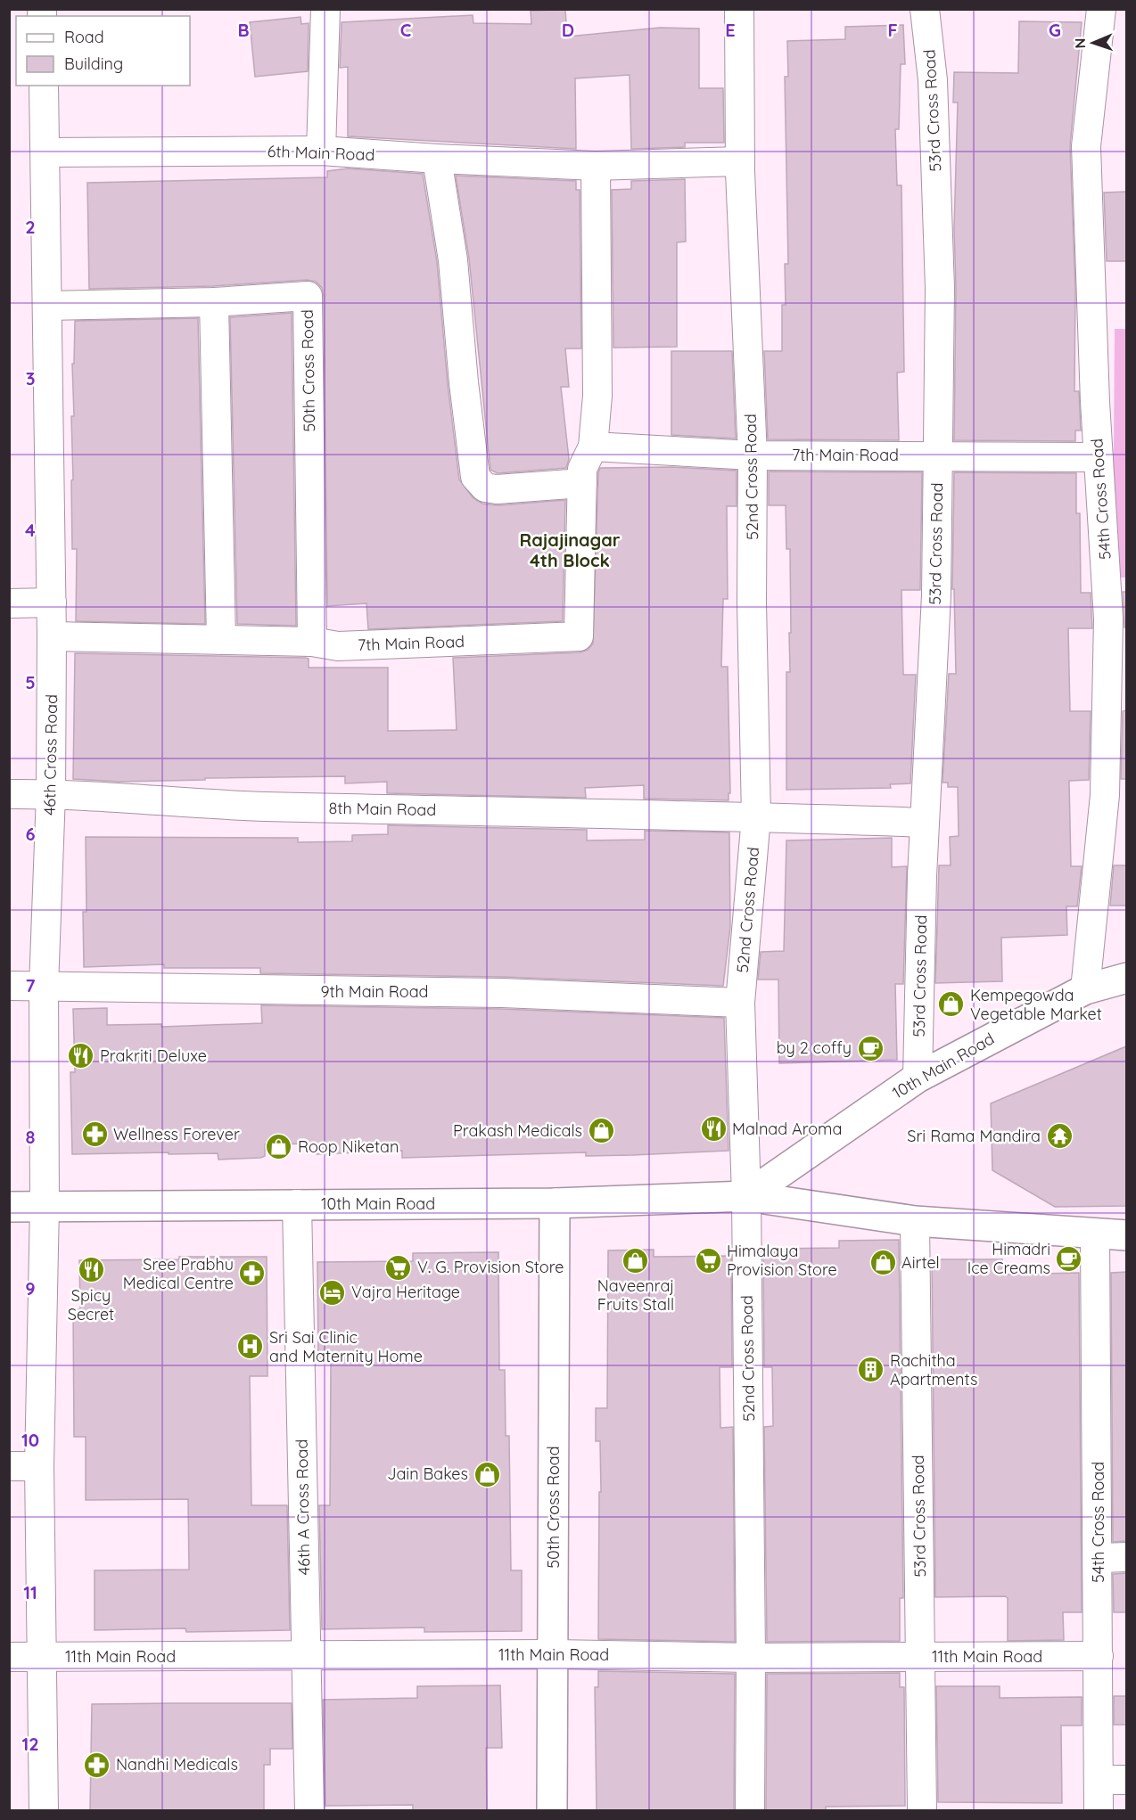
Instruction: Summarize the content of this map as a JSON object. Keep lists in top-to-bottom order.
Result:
{
  "streets": {
    "street": [
      "53rd Cross Road",
      "6th Main Road",
      "50th Cross Road",
      "7th Main Road",
      "52nd Cross Road",
      "54th Cross Road",
      "46th Cross Road",
      "8th Main Road",
      "9th Main Road",
      "10th Main Road",
      "46th A Cross Road",
      "11th Main Road"
    ]
  },
  "crossings": [
    ["53rd Cross Road", "7th Main Road"],
    ["53rd Cross Road", "8th Main Road"],
    ["53rd Cross Road", "10th Main Road"],
    ["53rd Cross Road", "11th Main Road"],
    ["6th Main Road", "7th Main Road"],
    ["6th Main Road", "52nd Cross Road"],
    ["6th Main Road", "46th Cross Road"],
    ["50th Cross Road", "7th Main Road"],
    ["50th Cross Road", "46th Cross Road"],
    ["50th Cross Road", "10th Main Road"],
    ["50th Cross Road", "11th Main Road"],
    ["7th Main Road", "52nd Cross Road"],
    ["7th Main Road", "54th Cross Road"],
    ["7th Main Road", "46th Cross Road"],
    ["52nd Cross Road", "8th Main Road"],
    ["52nd Cross Road", "9th Main Road"],
    ["52nd Cross Road", "10th Main Road"],
    ["52nd Cross Road", "11th Main Road"],
    ["54th Cross Road", "10th Main Road"],
    ["54th Cross Road", "11th Main Road"],
    ["46th Cross Road", "8th Main Road"],
    ["46th Cross Road", "9th Main Road"],
    ["46th Cross Road", "10th Main Road"],
    ["46th Cross Road", "11th Main Road"],
    ["10th Main Road", "46th A Cross Road"],
    ["46th A Cross Road", "11th Main Road"]
  ],
  "districts": ["Rajajinagar 4th Block"],
  "places": {
    "shop": [
      "Kempegowda Vegetable Market",
      "Prakash Medicals",
      "Roop Niketan",
      "Naveenraj Fruits Stall",
      "Airtel",
      "Jain Bakes"
    ],
    "cafe": ["by 2 coffy", "Himadri Ice Creams"],
    "restaurant": ["Prakriti Deluxe", "Malnad Aroma", "Spicy Secret"],
    "pharmacy": ["Wellness Forever", "Sree Prabhu Medical Centre", "Nandhi Medicals"],
    "temple": ["Sri Rama Mandira"],
    "supermarket": ["Himalaya Provision Store", "V. G. Provision Store"],
    "hotel": ["Vajra Heritage"],
    "hospital": ["Sri Sai Clinic and Maternity Home"],
    "building": ["Rachitha Apartments"]
  },
  "legend": ["Road", "Building"],
  "north": "left",
  "grid": {
    "columns": [
      "B",
      "C",
      "D",
      "E",
      "F",
      "G"
    ],
    "rows": [
      "2",
      "3",
      "4",
      "5",
      "6",
      "7",
      "8",
      "9",
      "10",
      "11",
      "12"
    ]
  }
}
